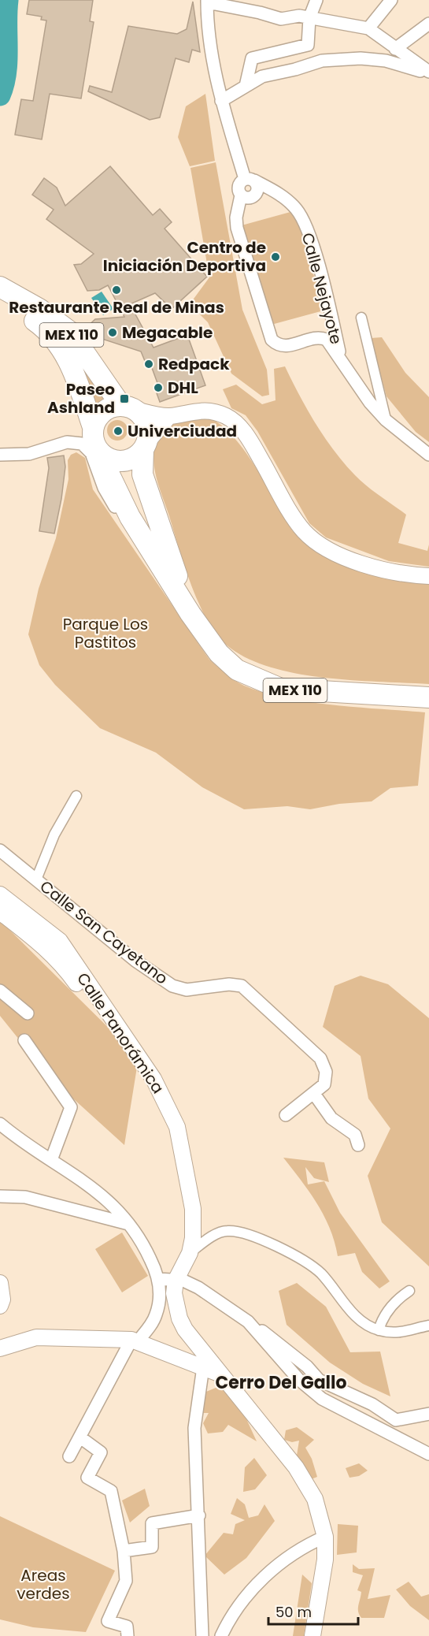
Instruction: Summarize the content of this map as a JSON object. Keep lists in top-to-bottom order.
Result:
{
  "streets": {
    "main road": ["MEX 110"],
    "street": ["Calle Nejayote", "Calle San Cayetano", "Calle Panorámica"]
  },
  "districts": ["Cerro Del Gallo"],
  "parks": ["Parque Los Pastitos", "Areas verdes"],
  "places": {
    "other": [
      "Centro de Iniciación Deportiva",
      "Restaurante Real de Minas",
      "Megacable",
      "Redpack",
      "DHL",
      "Univerciudad"
    ],
    "transit": ["Paseo Ashland"]
  },
  "scale_bar": "50 m"
}
